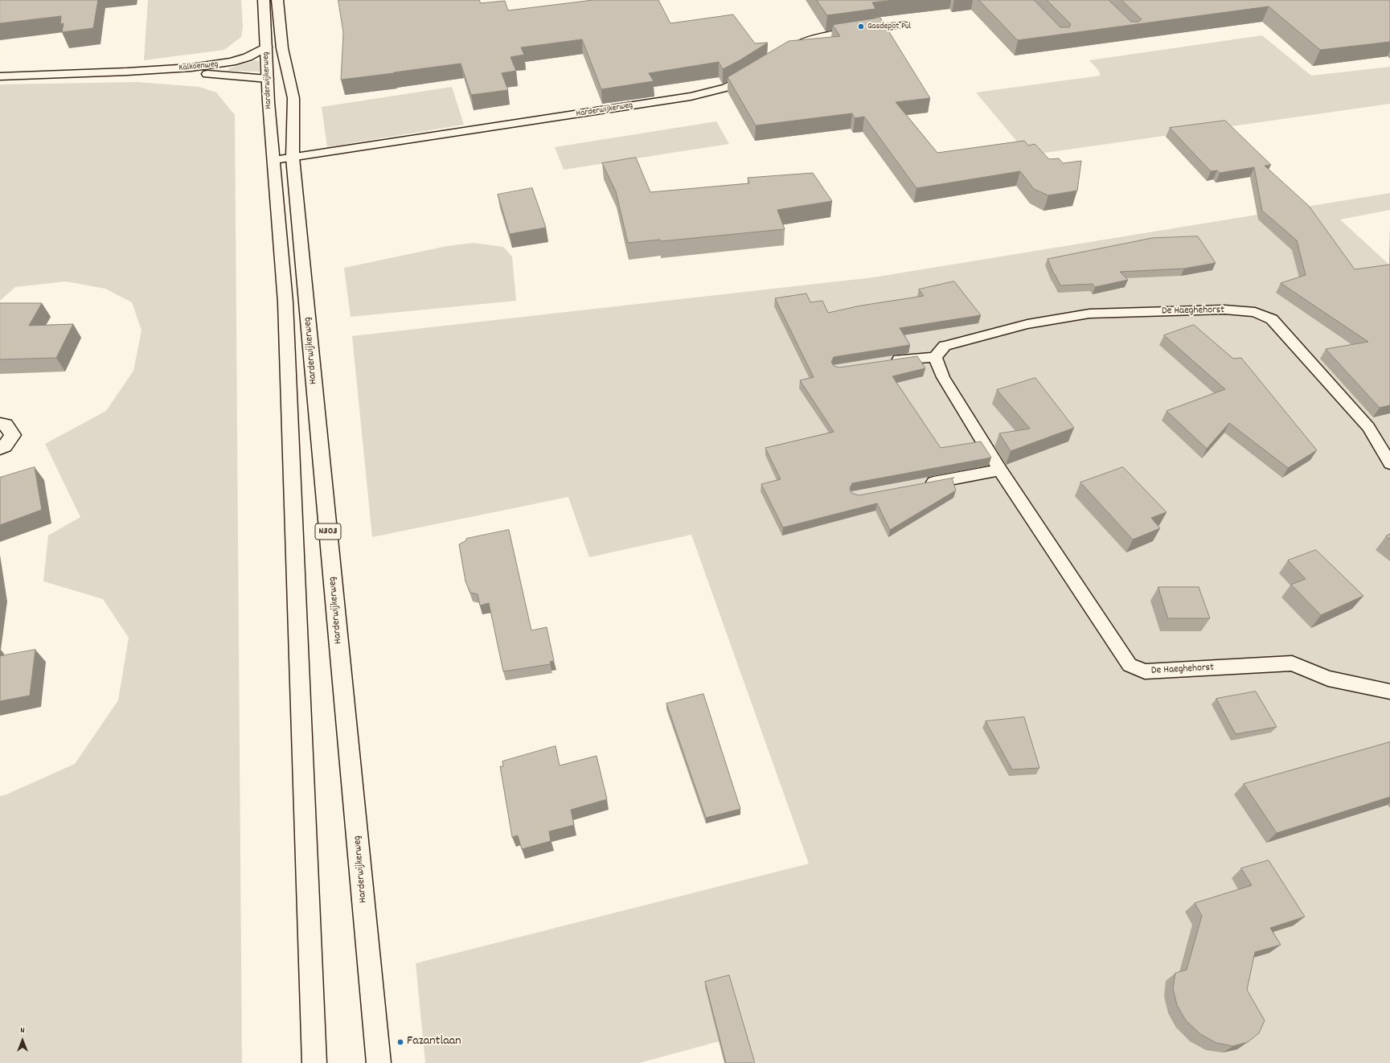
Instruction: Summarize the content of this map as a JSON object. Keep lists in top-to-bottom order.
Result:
{
  "streets": {
    "main road": ["Kalkoenweg", "Harderwijkerweg", "N303"],
    "lane": ["De Haeghehorst"]
  },
  "crossings": [
    ["Kalkoenweg", "Harderwijkerweg"]
  ],
  "places": ["Gasdepot Pul", "Fazantlaan"],
  "north": "top"
}
